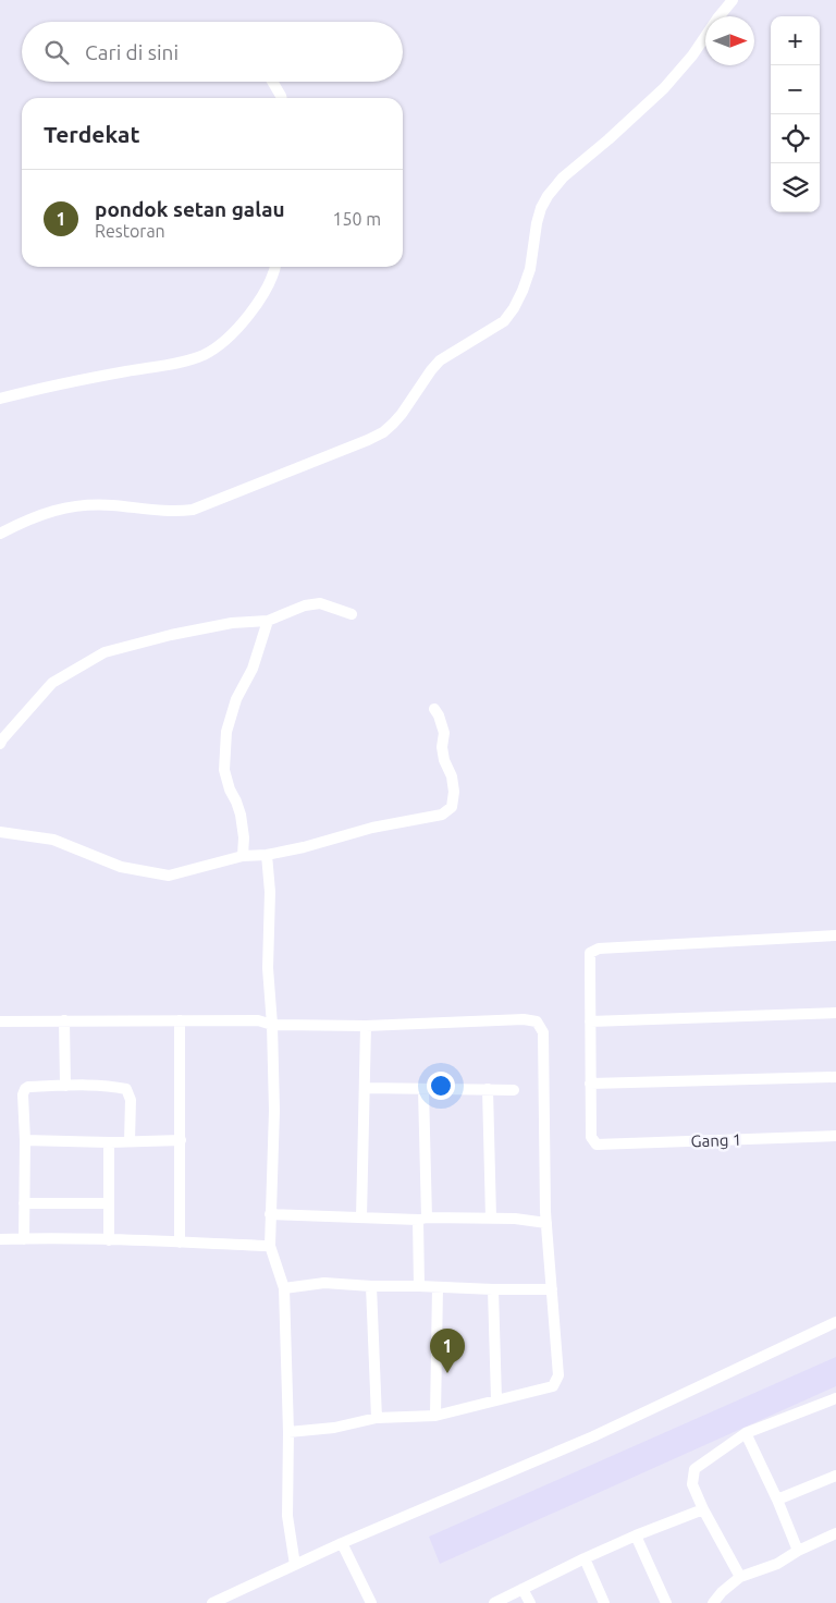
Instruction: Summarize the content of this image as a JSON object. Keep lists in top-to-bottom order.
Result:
{
  "streets": {
    "street": ["Gang 1"]
  },
  "north": "right",
  "page": {
    "map_buttons": ["+", "−"],
    "search": "Cari di sini",
    "heading": "Terdekat",
    "list": [
      {
        "mark": "1",
        "name": "pondok setan galau",
        "note": "Restoran",
        "value": "150 m"
      }
    ],
    "pins": "1"
  }
}
